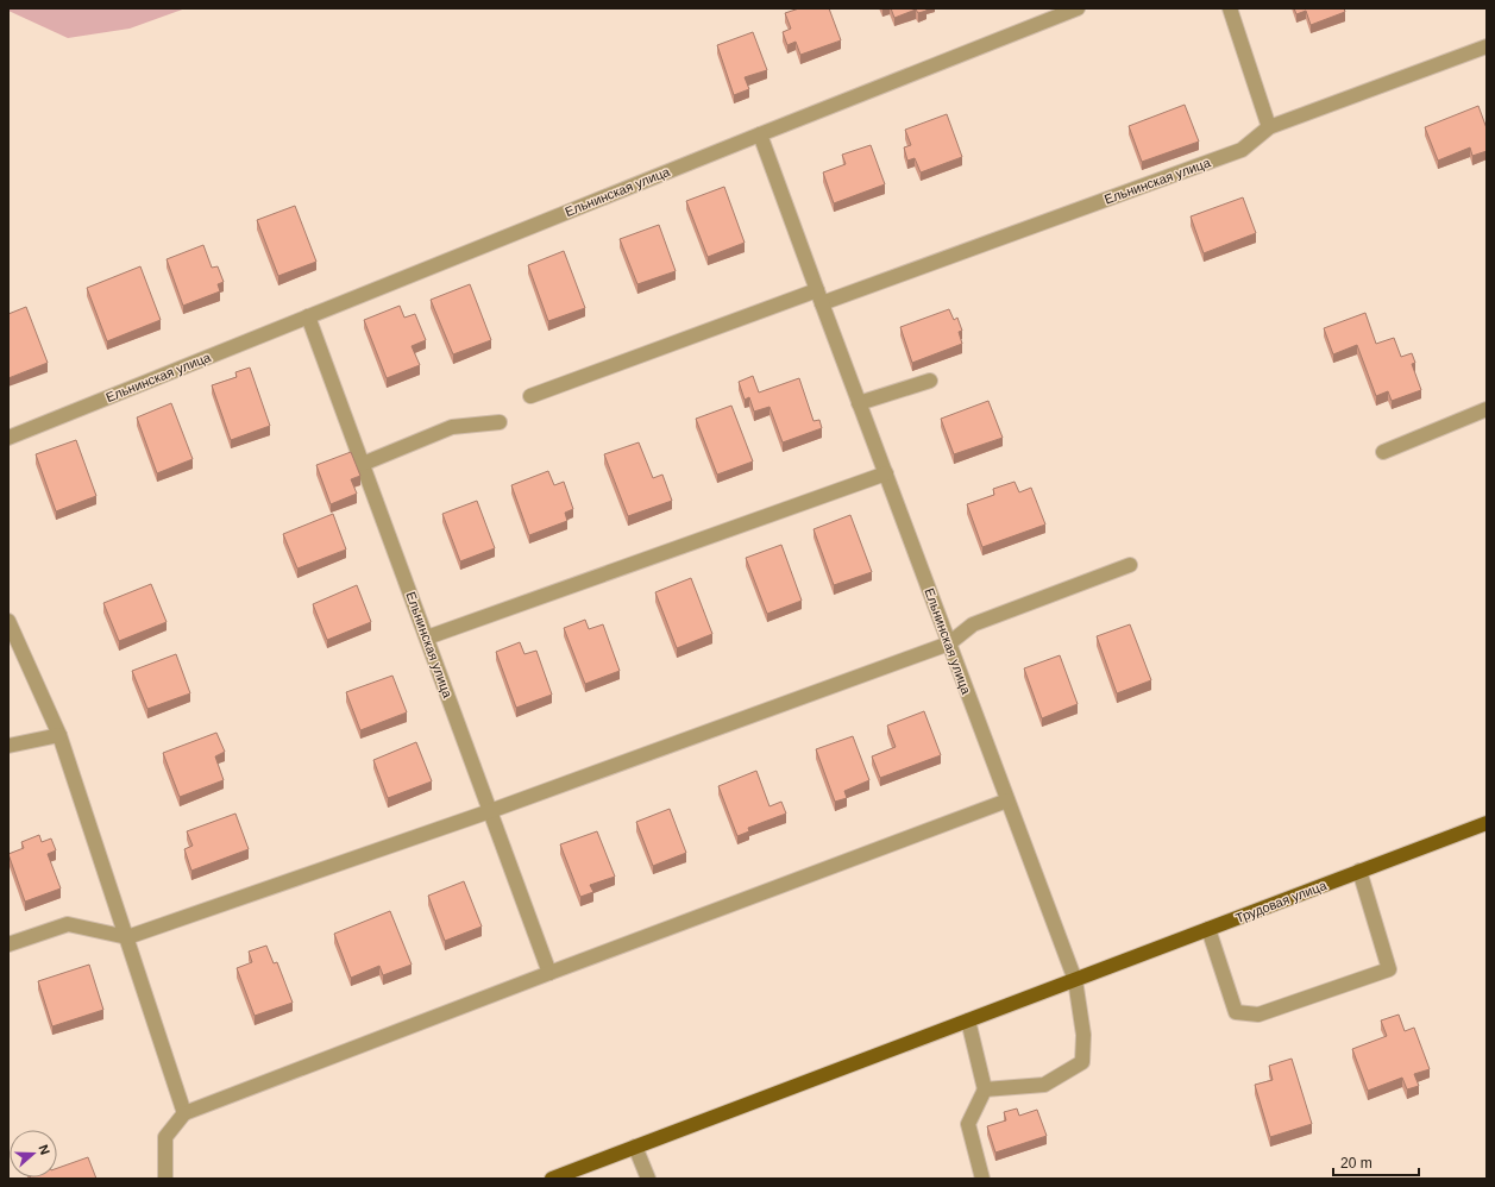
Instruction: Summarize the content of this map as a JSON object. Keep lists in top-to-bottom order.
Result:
{
  "streets": {
    "main road": ["Трудовая улица"],
    "street": ["Ельнинская улица"]
  },
  "crossings": [
    ["Ельнинская улица", "Трудовая улица"]
  ],
  "scale_bar": "20 m",
  "north": "right"
}
